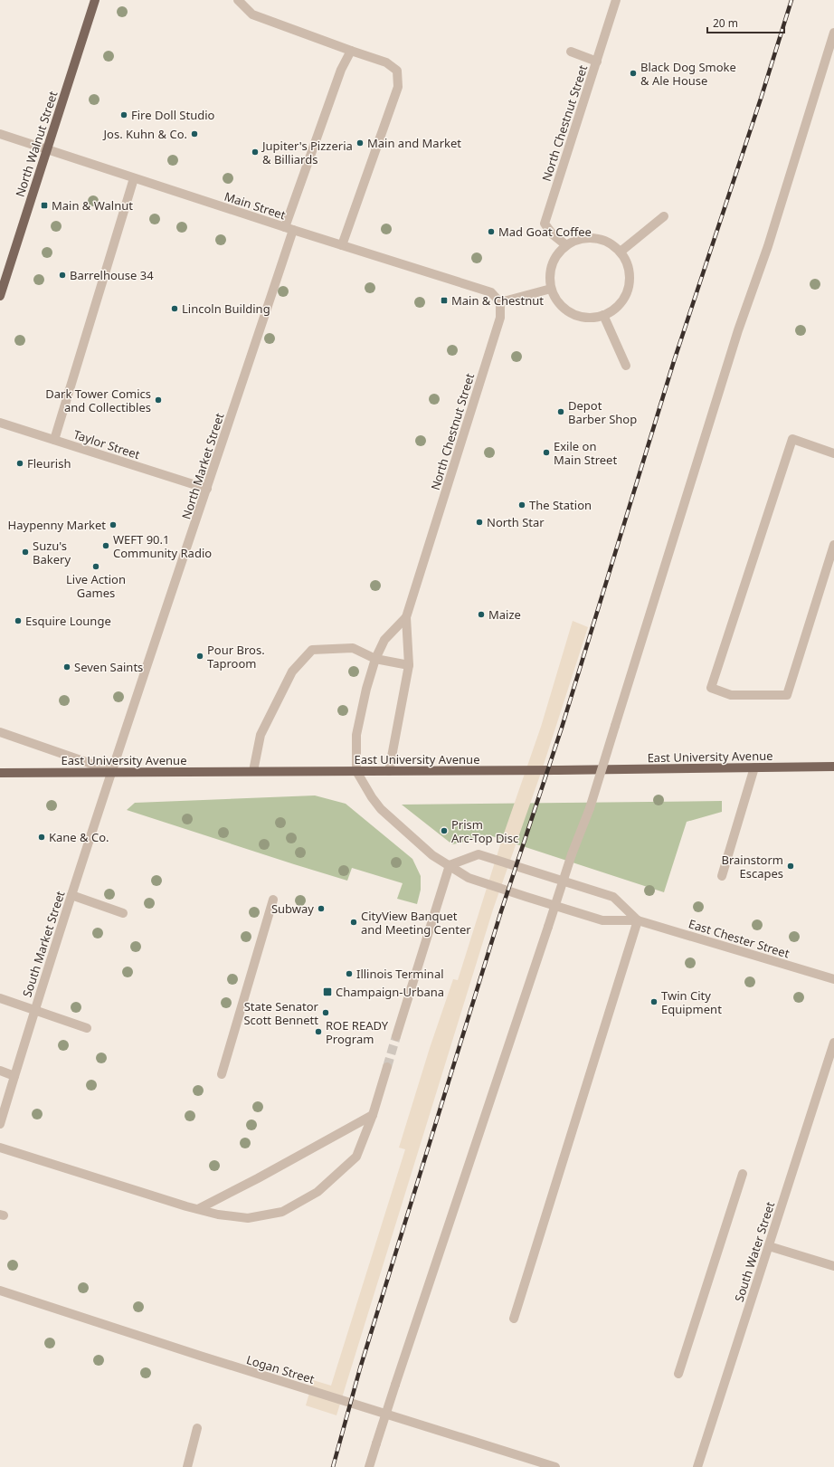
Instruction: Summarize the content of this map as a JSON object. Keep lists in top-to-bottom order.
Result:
{
  "streets": {
    "main road": ["North Walnut Street", "East University Avenue"],
    "street": [
      "North Chestnut Street",
      "Main Street",
      "Taylor Street",
      "North Market Street",
      "East Chester Street",
      "South Market Street",
      "South Water Street",
      "Logan Street"
    ]
  },
  "crossings": [
    ["North Chestnut Street", "Main Street"],
    ["North Chestnut Street", "East University Avenue"],
    ["North Chestnut Street", "East Chester Street"],
    ["North Walnut Street", "Main Street"],
    ["Main Street", "North Market Street"],
    ["Taylor Street", "North Market Street"],
    ["North Market Street", "East University Avenue"],
    ["North Market Street", "South Market Street"],
    ["East University Avenue", "East Chester Street"],
    ["East University Avenue", "South Market Street"]
  ],
  "places": {
    "other": [
      "Black Dog Smoke & Ale House",
      "Fire Doll Studio",
      "Jos. Kuhn & Co.",
      "Main and Market",
      "Jupiter's Pizzeria & Billiards",
      "Mad Goat Coffee",
      "Barrelhouse 34",
      "Lincoln Building",
      "Dark Tower Comics and Collectibles",
      "Depot Barber Shop",
      "Exile on Main Street",
      "Fleurish",
      "The Station",
      "North Star",
      "Haypenny Market",
      "WEFT 90.1 Community Radio",
      "Suzu's Bakery",
      "Live Action Games",
      "Maize",
      "Esquire Lounge",
      "Pour Bros. Taproom",
      "Seven Saints",
      "Prism Arc-Top Disc",
      "Kane & Co.",
      "Brainstorm Escapes",
      "Subway",
      "CityView Banquet and Meeting Center",
      "Illinois Terminal",
      "Twin City Equipment",
      "State Senator Scott Bennett",
      "ROE READY Program"
    ],
    "transit": ["Main & Walnut", "Main & Chestnut", "Champaign-Urbana"]
  },
  "scale_bar": "20 m"
}
